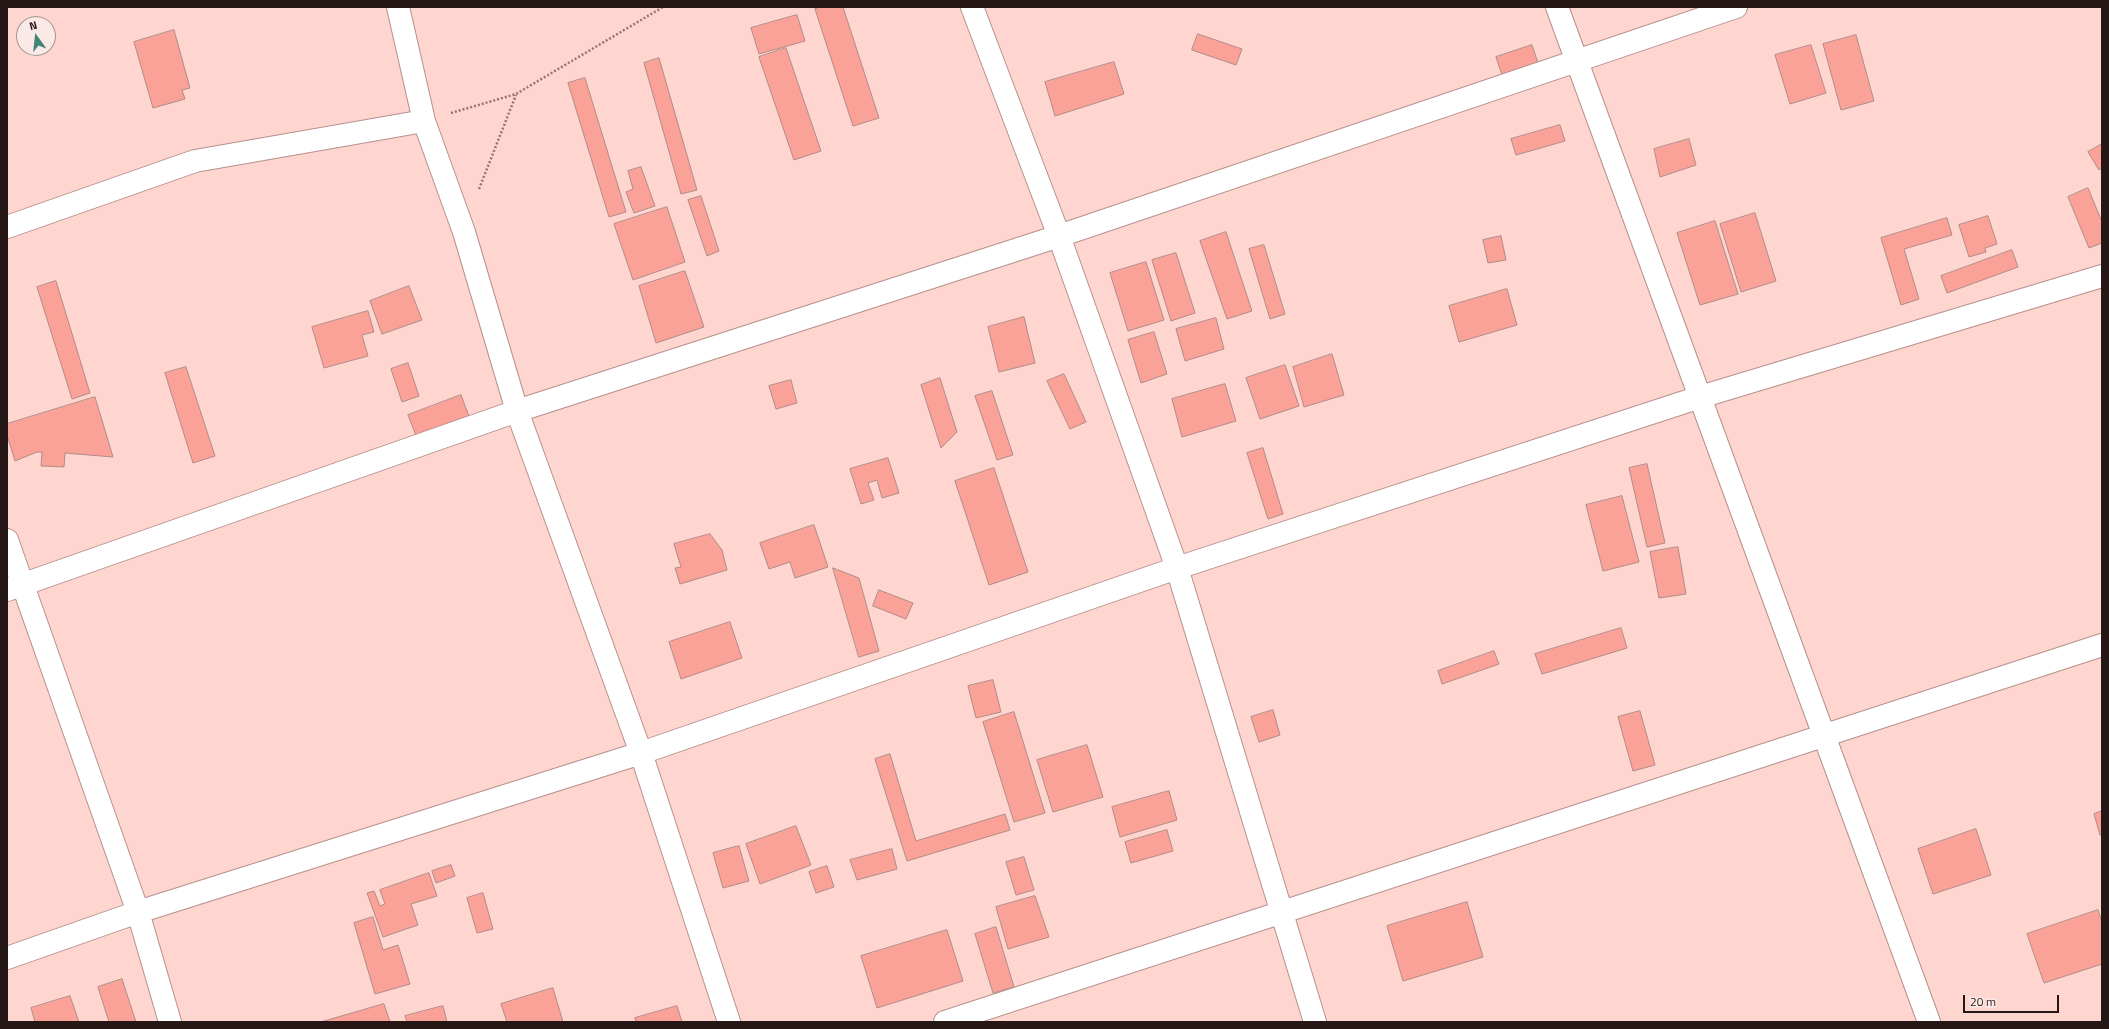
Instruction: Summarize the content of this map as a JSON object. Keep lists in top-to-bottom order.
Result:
{
  "scale_bar": "20 m",
  "north": "top"
}
